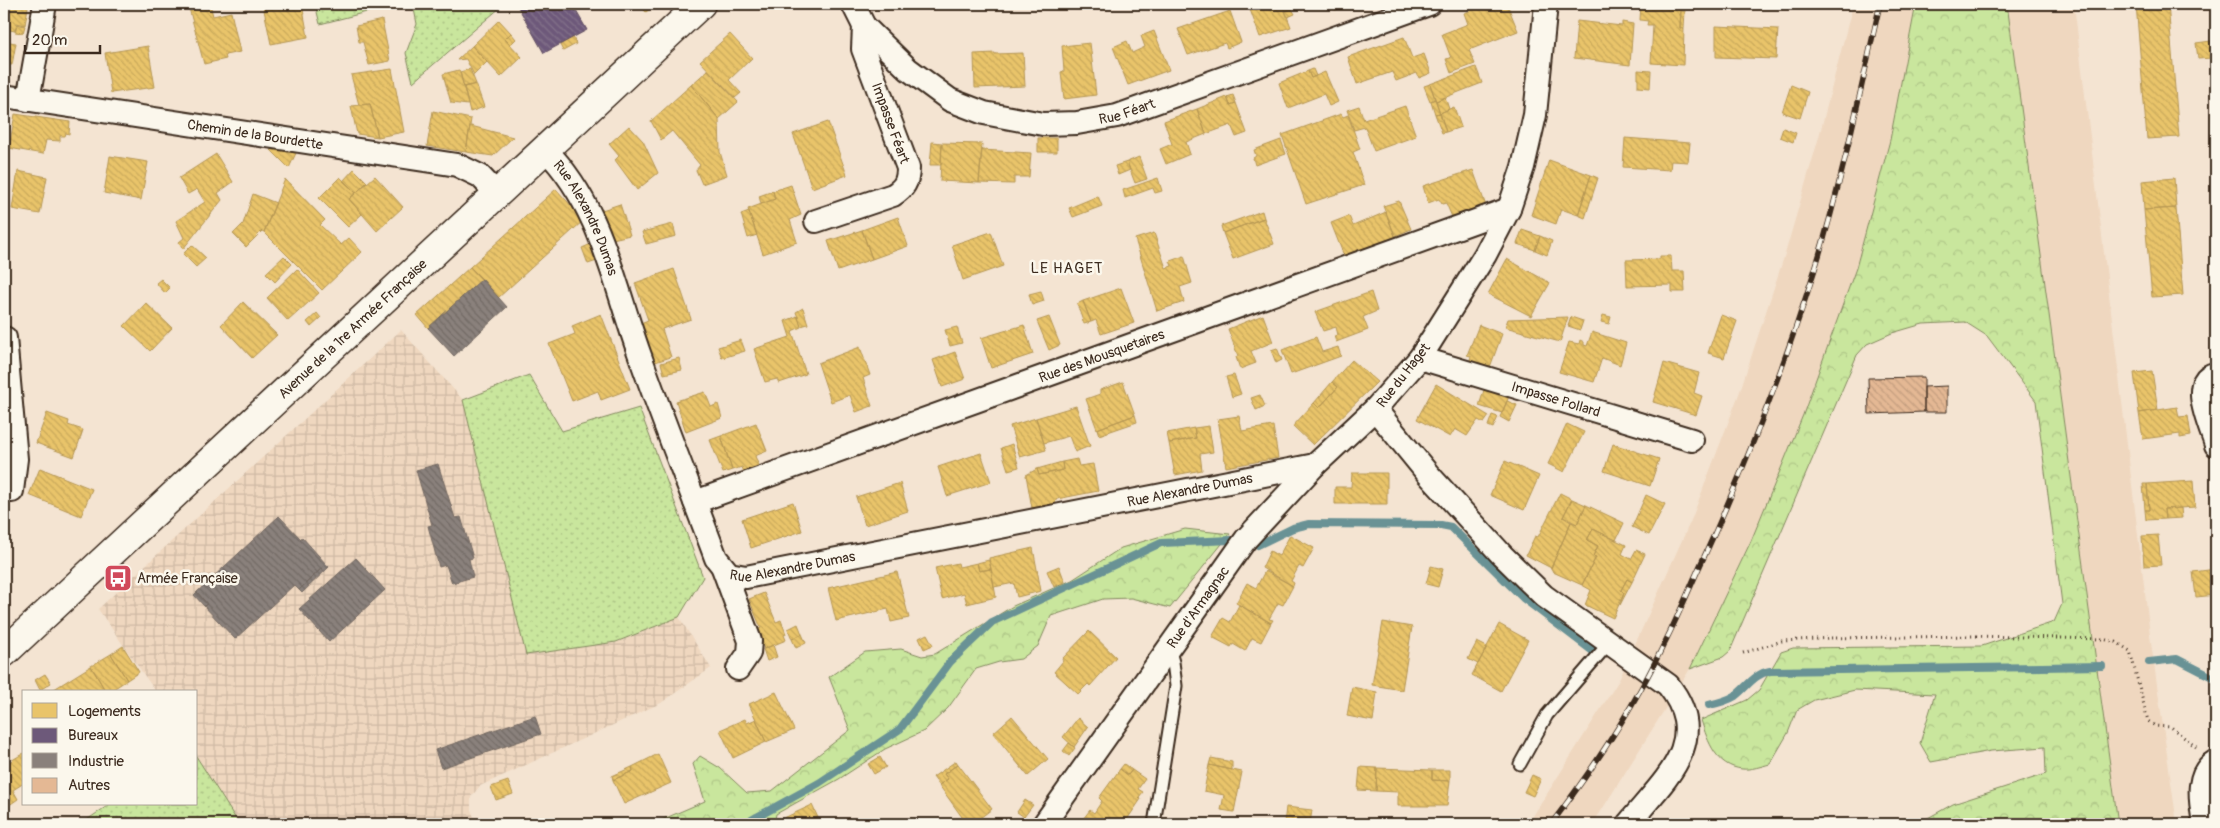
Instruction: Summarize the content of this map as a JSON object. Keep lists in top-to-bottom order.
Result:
{
  "streets": {
    "main road": ["Avenue de la 1re Armée Française"],
    "street": [
      "Rue Féart",
      "Impasse Féart",
      "Chemin de la Bourdette",
      "Rue Alexandre Dumas",
      "Rue des Mousquetaires",
      "Rue du Haget",
      "Impasse Pollard",
      "Rue d'Armagnac"
    ]
  },
  "crossings": [
    ["Rue Féart", "Impasse Féart"],
    ["Chemin de la Bourdette", "Avenue de la 1re Armée Française"],
    ["Rue Alexandre Dumas", "Avenue de la 1re Armée Française"],
    ["Rue Alexandre Dumas", "Rue des Mousquetaires"],
    ["Rue Alexandre Dumas", "Rue d'Armagnac"],
    ["Rue des Mousquetaires", "Rue du Haget"],
    ["Rue du Haget", "Impasse Pollard"],
    ["Rue du Haget", "Rue d'Armagnac"]
  ],
  "districts": ["LE HAGET"],
  "places": {
    "bus stop": ["Armée Française"]
  },
  "legend": [
    "Logements",
    "Bureaux",
    "Industrie",
    "Autres"
  ],
  "scale_bar": "20 m"
}
